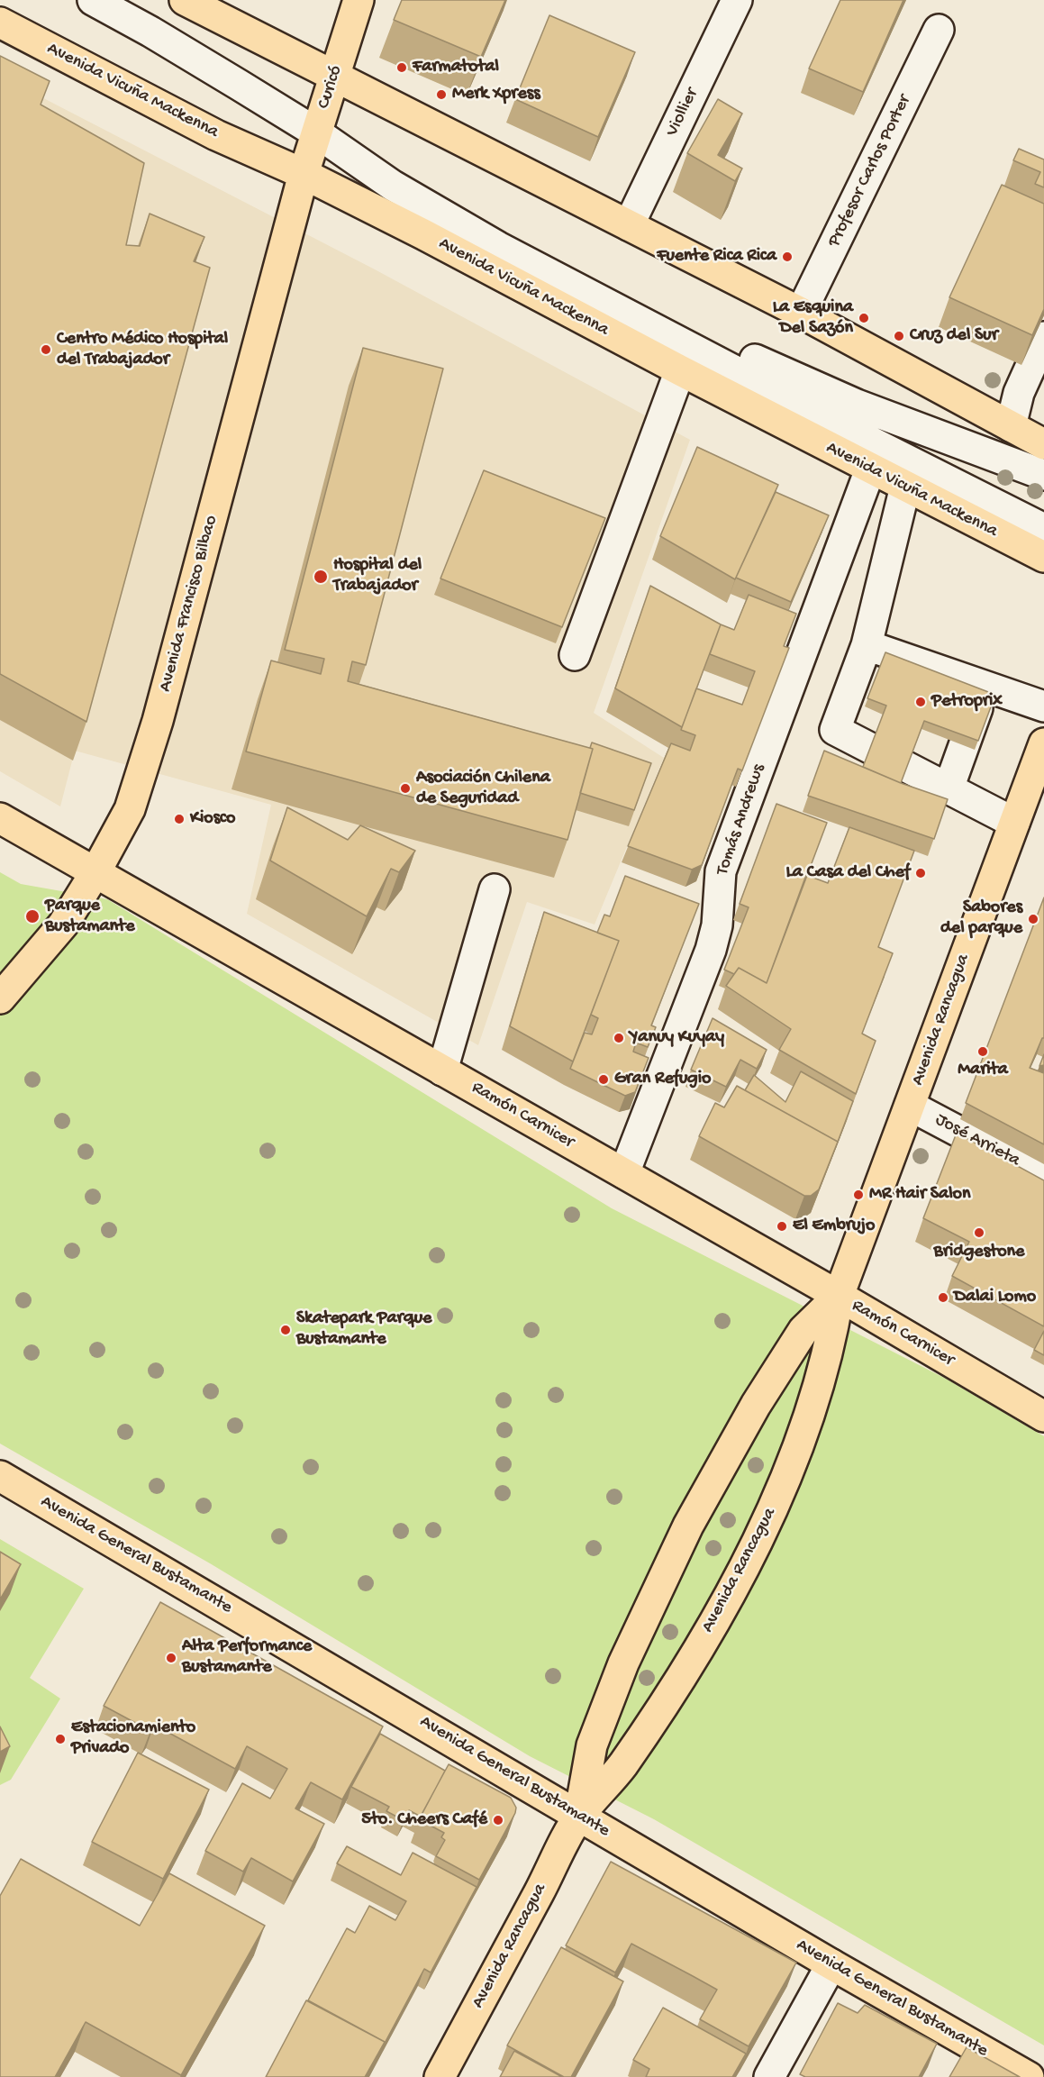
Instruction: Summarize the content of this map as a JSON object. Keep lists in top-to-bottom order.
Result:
{
  "streets": {
    "main road": [
      "Curicó",
      "Avenida Vicuña Mackenna",
      "Avenida Francisco Bilbao",
      "Avenida Rancagua",
      "Ramón Carnicer",
      "Avenida General Bustamante"
    ],
    "street": [
      "Viollier",
      "Profesor Carlos Porter",
      "Tomás Andrews",
      "José Arrieta"
    ]
  },
  "crossings": [
    ["Curicó", "Avenida Vicuña Mackenna"],
    ["Curicó", "Avenida Francisco Bilbao"],
    ["Avenida Vicuña Mackenna", "Avenida Francisco Bilbao"],
    ["Avenida Vicuña Mackenna", "Tomás Andrews"],
    ["Avenida Francisco Bilbao", "Ramón Carnicer"],
    ["Tomás Andrews", "Ramón Carnicer"],
    ["Avenida Rancagua", "Ramón Carnicer"],
    ["Avenida Rancagua", "José Arrieta"],
    ["Avenida Rancagua", "Avenida General Bustamante"]
  ],
  "places": [
    "Farmatotal",
    "Merk Xpress",
    "Fuente Rica Rica",
    "La Esquina Del Sazón",
    "Cruz del Sur",
    "Centro Médico Hospital del Trabajador",
    "Hospital del Trabajador",
    "Petroprix",
    "Asociación Chilena de Seguridad",
    "Kiosco",
    "La Casa del Chef",
    "Parque Bustamante",
    "Sabores del parque",
    "Yanuy Kuyay",
    "Marita",
    "Gran Refugio",
    "MR Hair Salon",
    "El Embrujo",
    "Bridgestone",
    "Dalai Lomo",
    "Skatepark Parque Bustamante",
    "Alta Performance Bustamante",
    "Estacionamiento Privado",
    "5to. Cheers Café"
  ]
}
